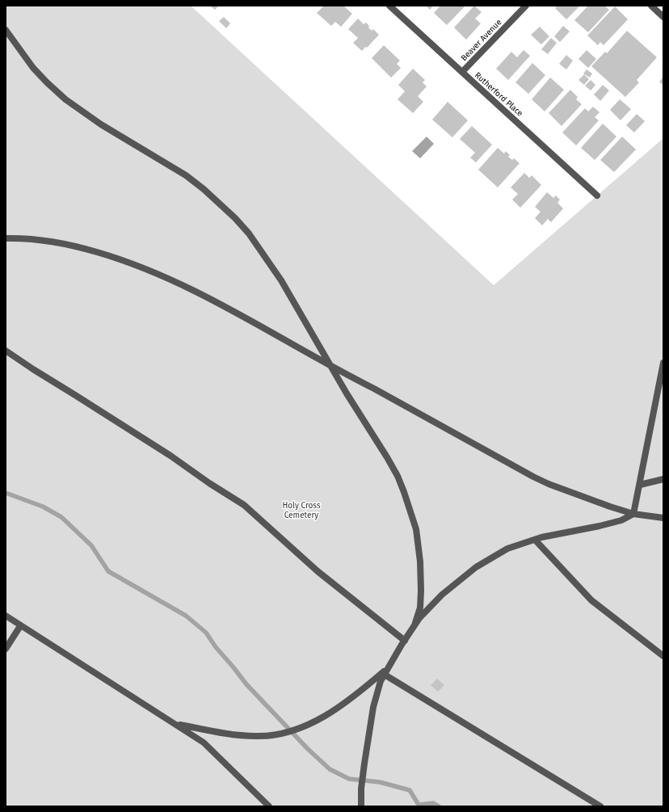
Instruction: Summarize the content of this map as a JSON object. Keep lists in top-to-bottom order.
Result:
{
  "streets": {
    "street": ["Beaver Avenue", "Rutherford Place"]
  },
  "crossings": [
    ["Beaver Avenue", "Rutherford Place"]
  ],
  "parks": ["Holy Cross Cemetery"]
}
